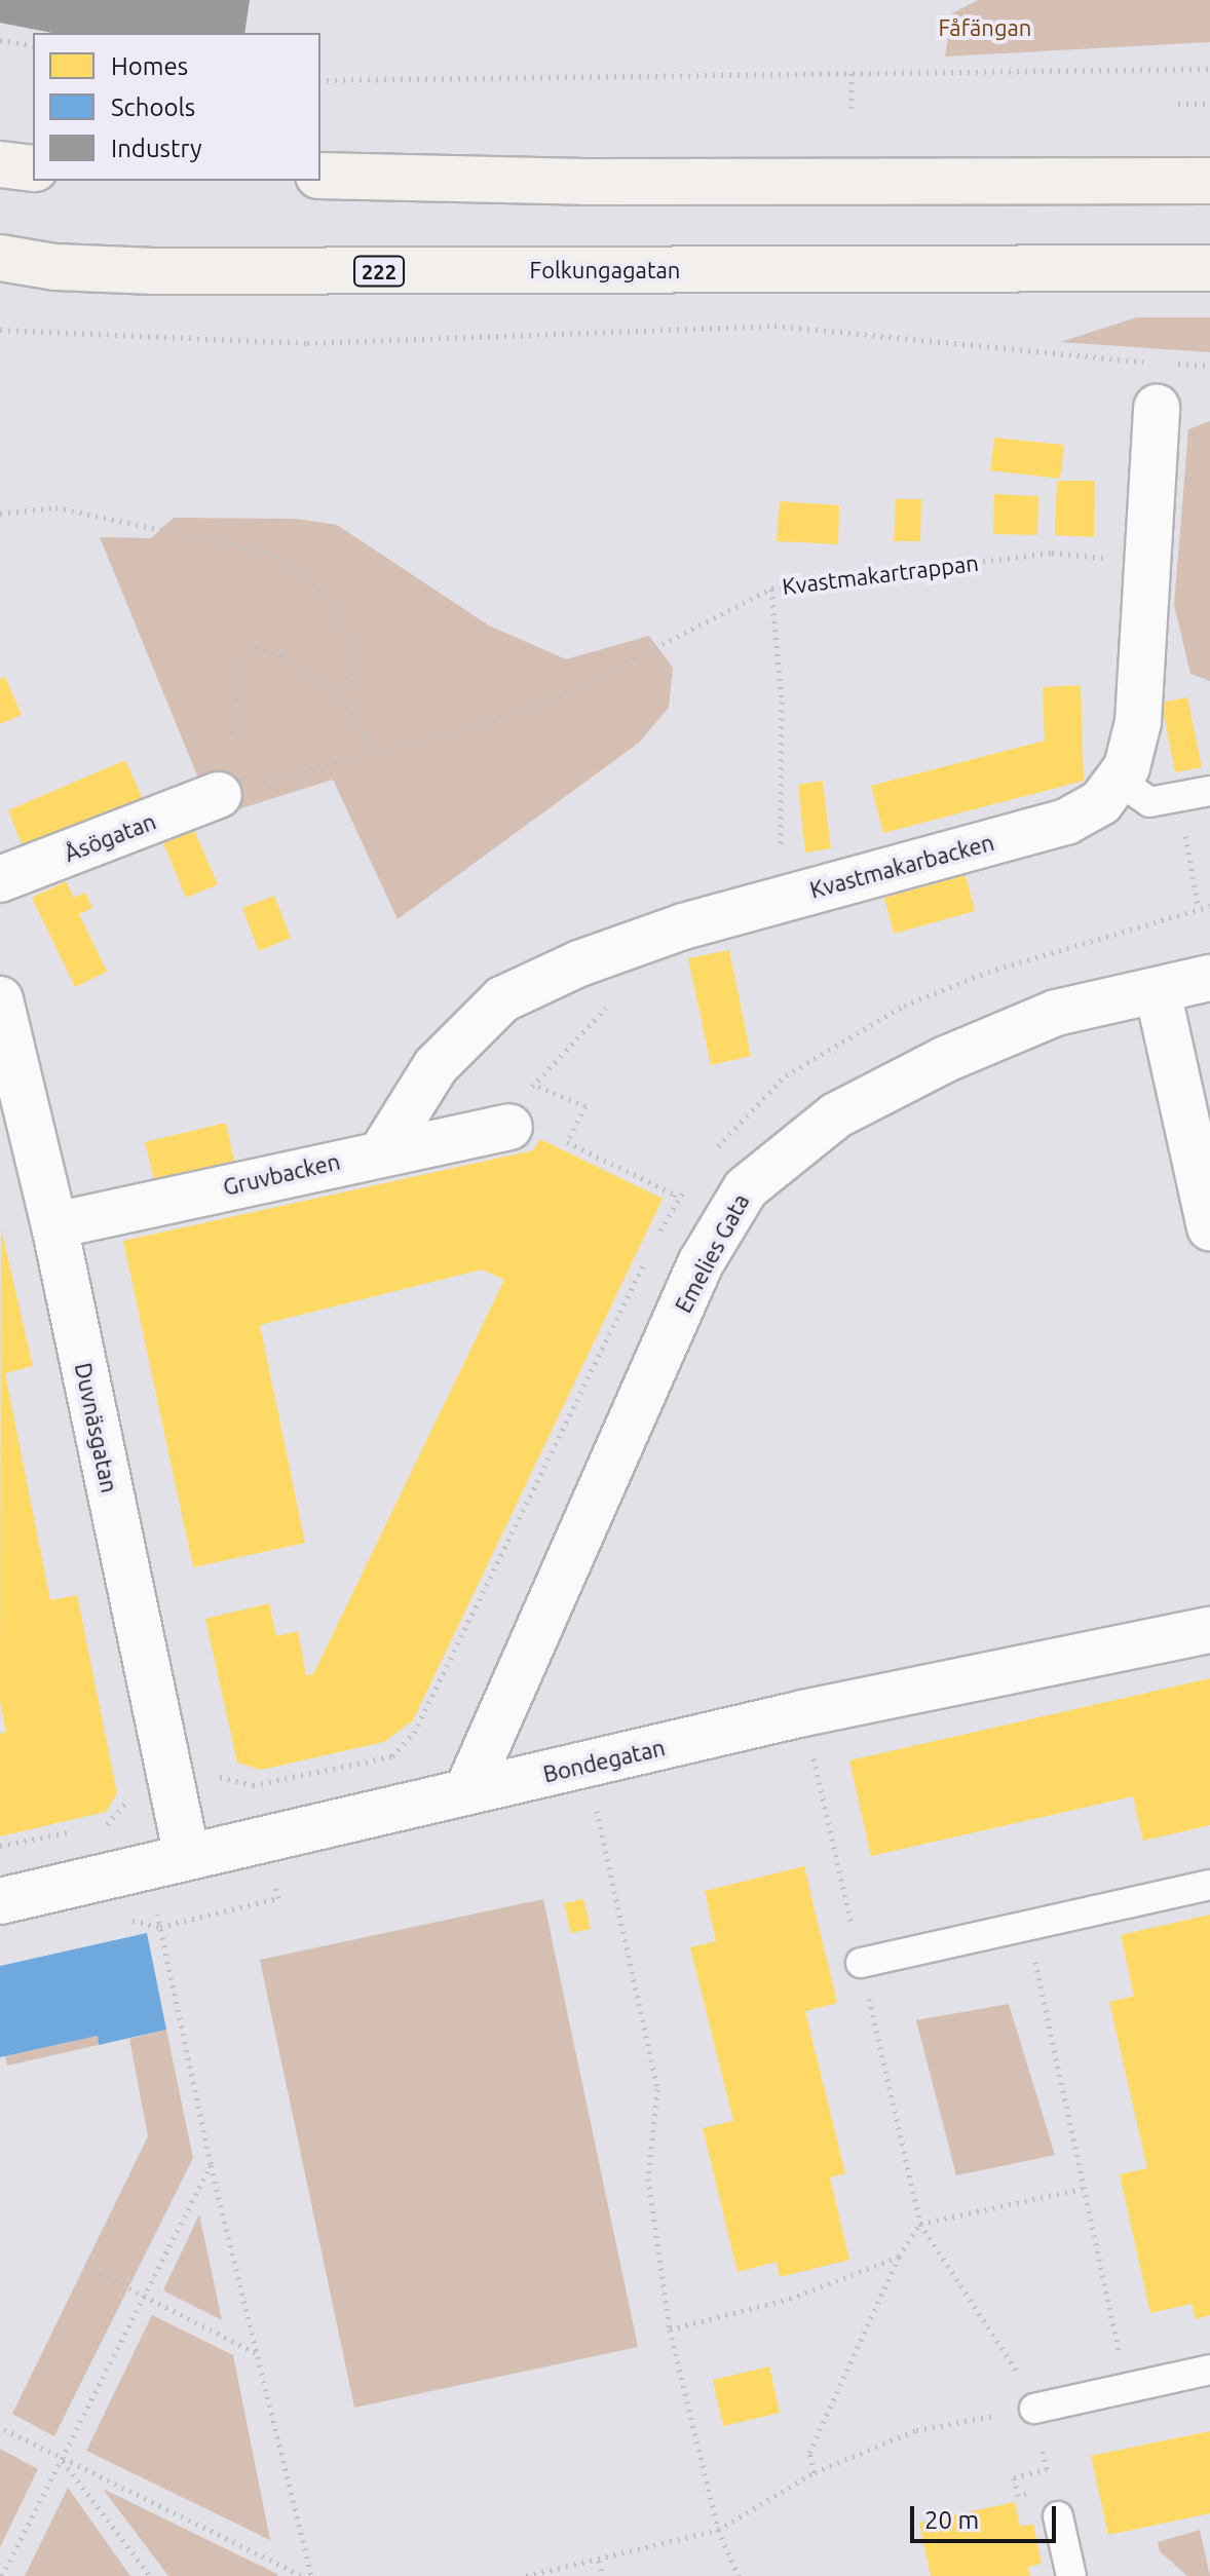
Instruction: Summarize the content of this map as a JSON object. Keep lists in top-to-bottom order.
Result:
{
  "streets": {
    "main road": ["Folkungagatan", "222"],
    "street": [
      "Åsögatan",
      "Kvastmakarbacken",
      "Gruvbacken",
      "Emelies Gata",
      "Duvnäsgatan",
      "Bondegatan"
    ],
    "path": ["Kvastmakartrappan"]
  },
  "crossings": [
    ["Kvastmakarbacken", "Gruvbacken"],
    ["Gruvbacken", "Duvnäsgatan"],
    ["Emelies Gata", "Bondegatan"],
    ["Duvnäsgatan", "Bondegatan"]
  ],
  "parks": ["Fåfängan"],
  "legend": ["Homes", "Schools", "Industry"],
  "scale_bar": "20 m"
}
